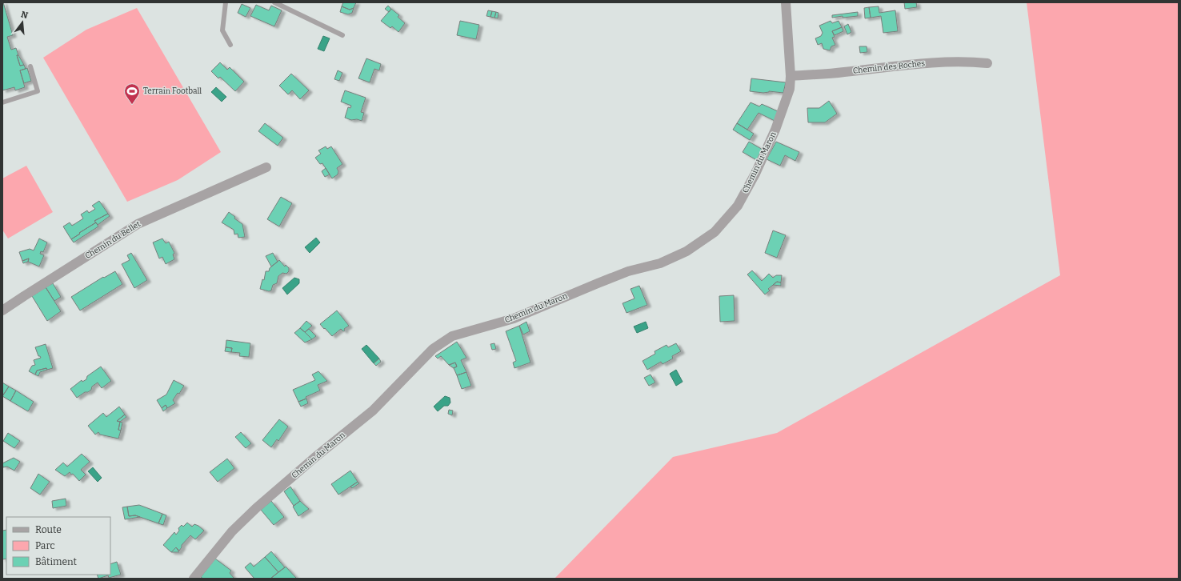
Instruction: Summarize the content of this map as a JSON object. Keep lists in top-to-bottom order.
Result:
{
  "streets": {
    "street": ["Chemin des Roches", "Chemin du Maron", "Chemin du Bellet"]
  },
  "crossings": [
    ["Chemin des Roches", "Chemin du Maron"]
  ],
  "places": {
    "sports": ["Terrain Football"]
  },
  "legend": ["Route", "Parc", "Bâtiment"],
  "north": "top"
}
